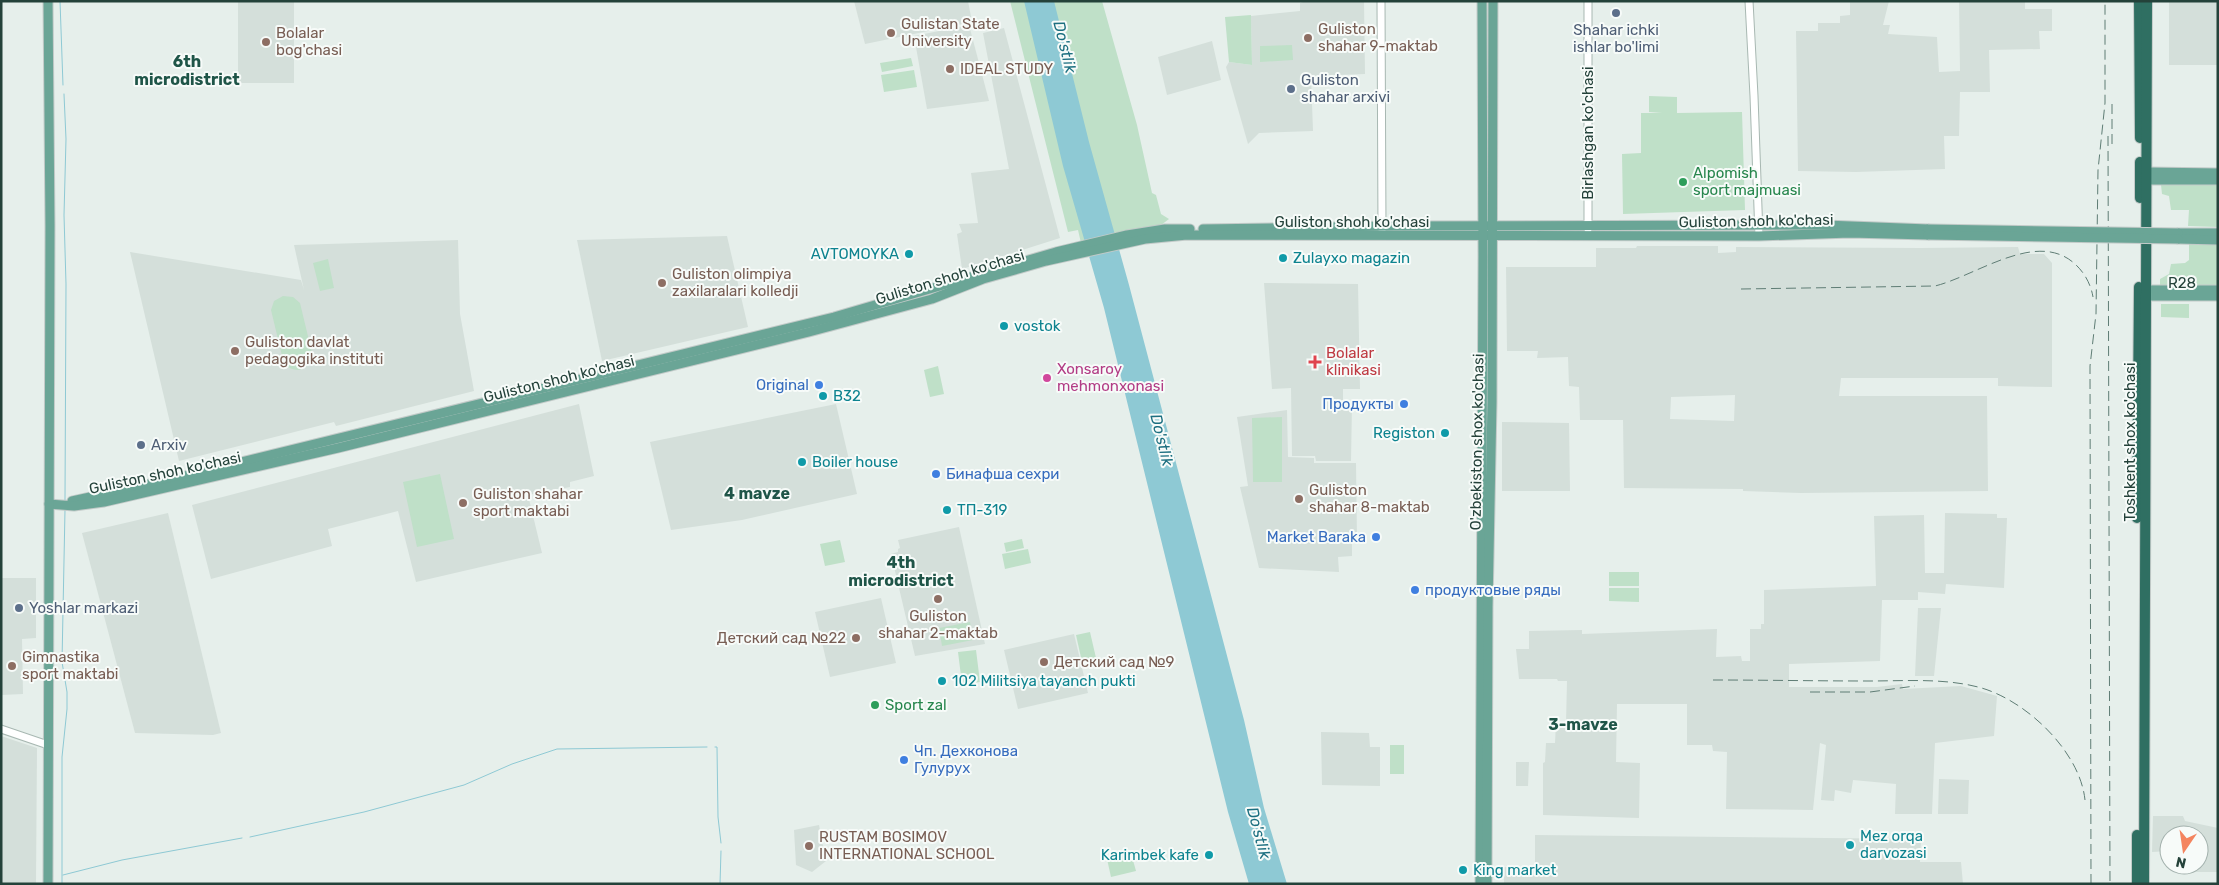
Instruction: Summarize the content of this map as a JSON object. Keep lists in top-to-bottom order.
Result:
{
  "streets": {
    "highway": ["Toshkent shox ko'chasi"],
    "main road": ["Guliston shoh ko'chasi", "R28", "O'zbekiston shox ko'chasi"],
    "street": ["Birlashgan ko'chasi"]
  },
  "crossings": [
    ["Birlashgan ko'chasi", "Guliston shoh ko'chasi"],
    ["Guliston shoh ko'chasi", "O'zbekiston shox ko'chasi"],
    ["R28", "Toshkent shox ko'chasi"]
  ],
  "districts": [
    "6th microdistrict",
    "4 mavze",
    "4th microdistrict",
    "3-mavze"
  ],
  "water": ["Do'stlik"],
  "places": {
    "other": [
      "Shahar ichki ishlar bo'limi",
      "Gulistan State University",
      "Guliston shahar 9-maktab",
      "Bolalar bog'chasi",
      "IDEAL STUDY",
      "Guliston shahar arxivi",
      "Alpomish sport majmuasi",
      "AVTOMOYKA",
      "Zulayxo magazin",
      "Guliston olimpiya zaxilaralari kolledji",
      "vostok",
      "Guliston davlat pedagogika instituti",
      "Xonsaroy mehmonxonasi",
      "Original",
      "B32",
      "Продукты",
      "Registon",
      "Arxiv",
      "Boiler house",
      "Бинафша сехри",
      "Guliston shahar 8-maktab",
      "Guliston shahar sport maktabi",
      "ТП-319",
      "Market Baraka",
      "продуктовые ряды",
      "Guliston shahar 2-maktab",
      "Yoshlar markazi",
      "Детский сад №22",
      "Детский сад №9",
      "Gimnastika sport maktabi",
      "102 Militsiya tayanch pukti",
      "Sport zal",
      "Чп. Дехконова Гулурух",
      "Mez orqa darvozasi",
      "RUSTAM BOSIMOV INTERNATIONAL SCHOOL",
      "Karimbek kafe",
      "King market"
    ],
    "health": ["Bolalar klinikasi"]
  },
  "north": "bottom"
}
